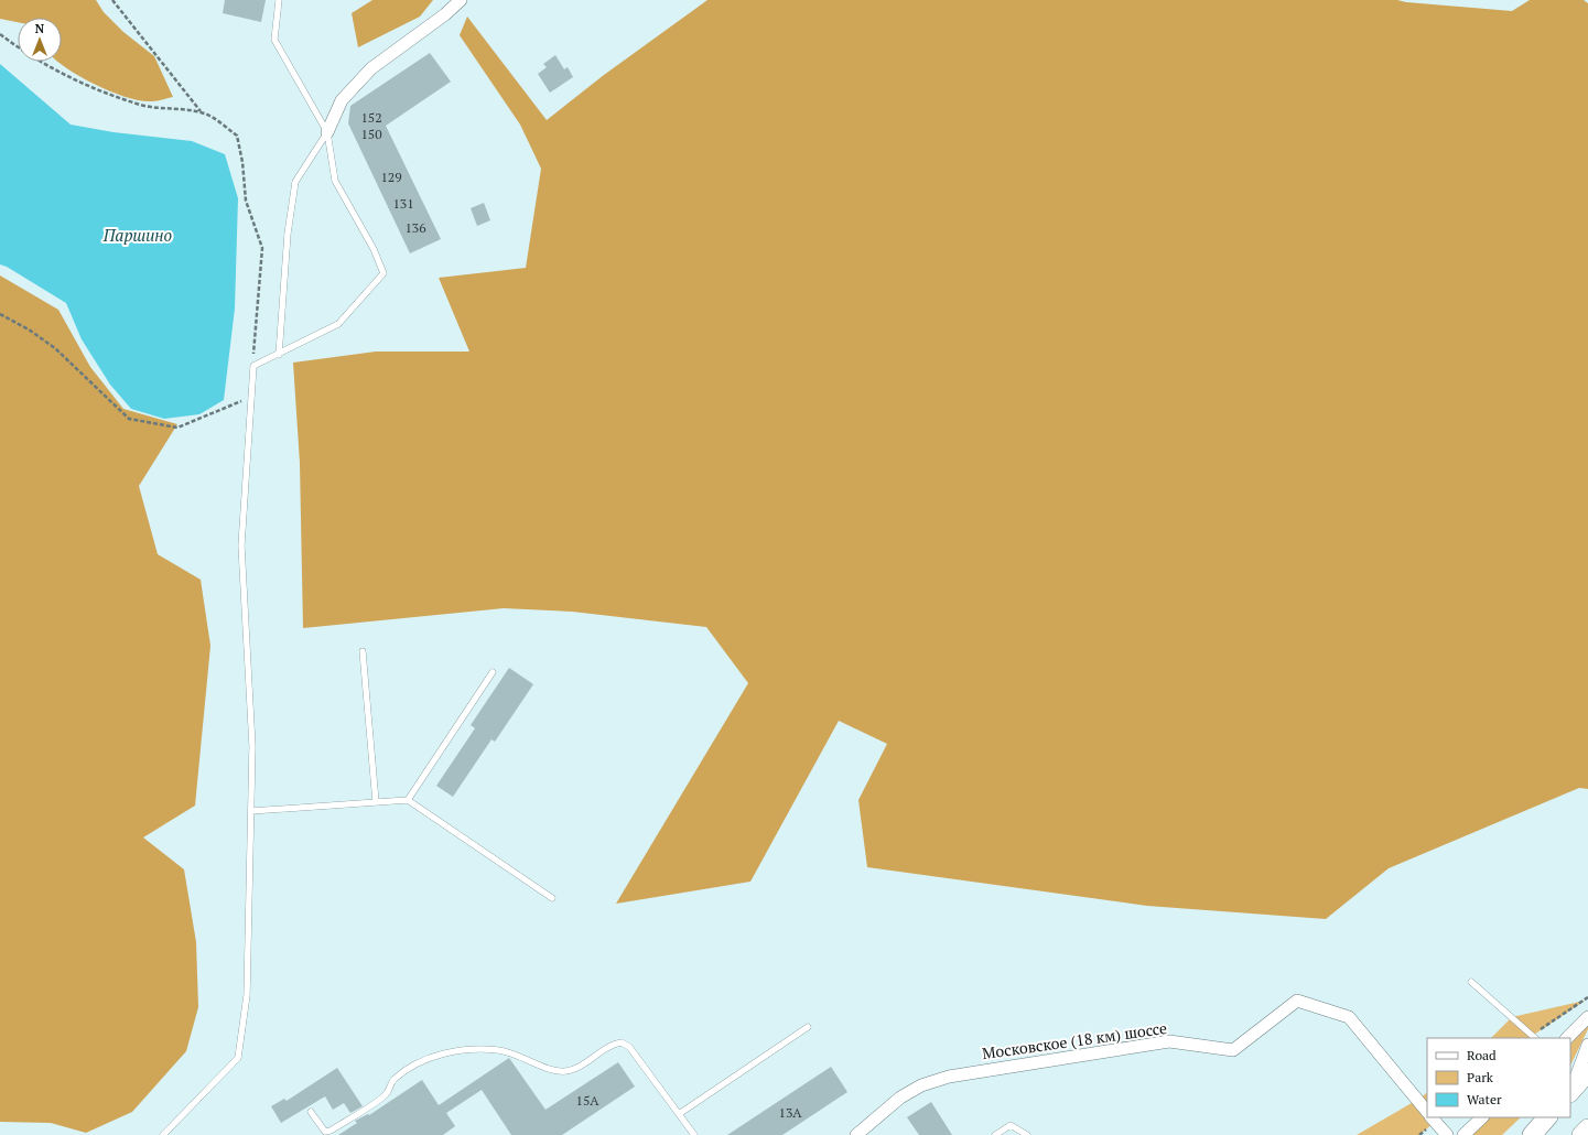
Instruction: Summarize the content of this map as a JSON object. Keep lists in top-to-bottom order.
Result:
{
  "streets": {
    "street": ["Московское (18 км) шоссе"]
  },
  "water": ["Паршино"],
  "house_numbers": [
    "152",
    "150",
    "129",
    "131",
    "136",
    "15А",
    "13А"
  ],
  "legend": ["Road", "Park", "Water"],
  "north": "top"
}
